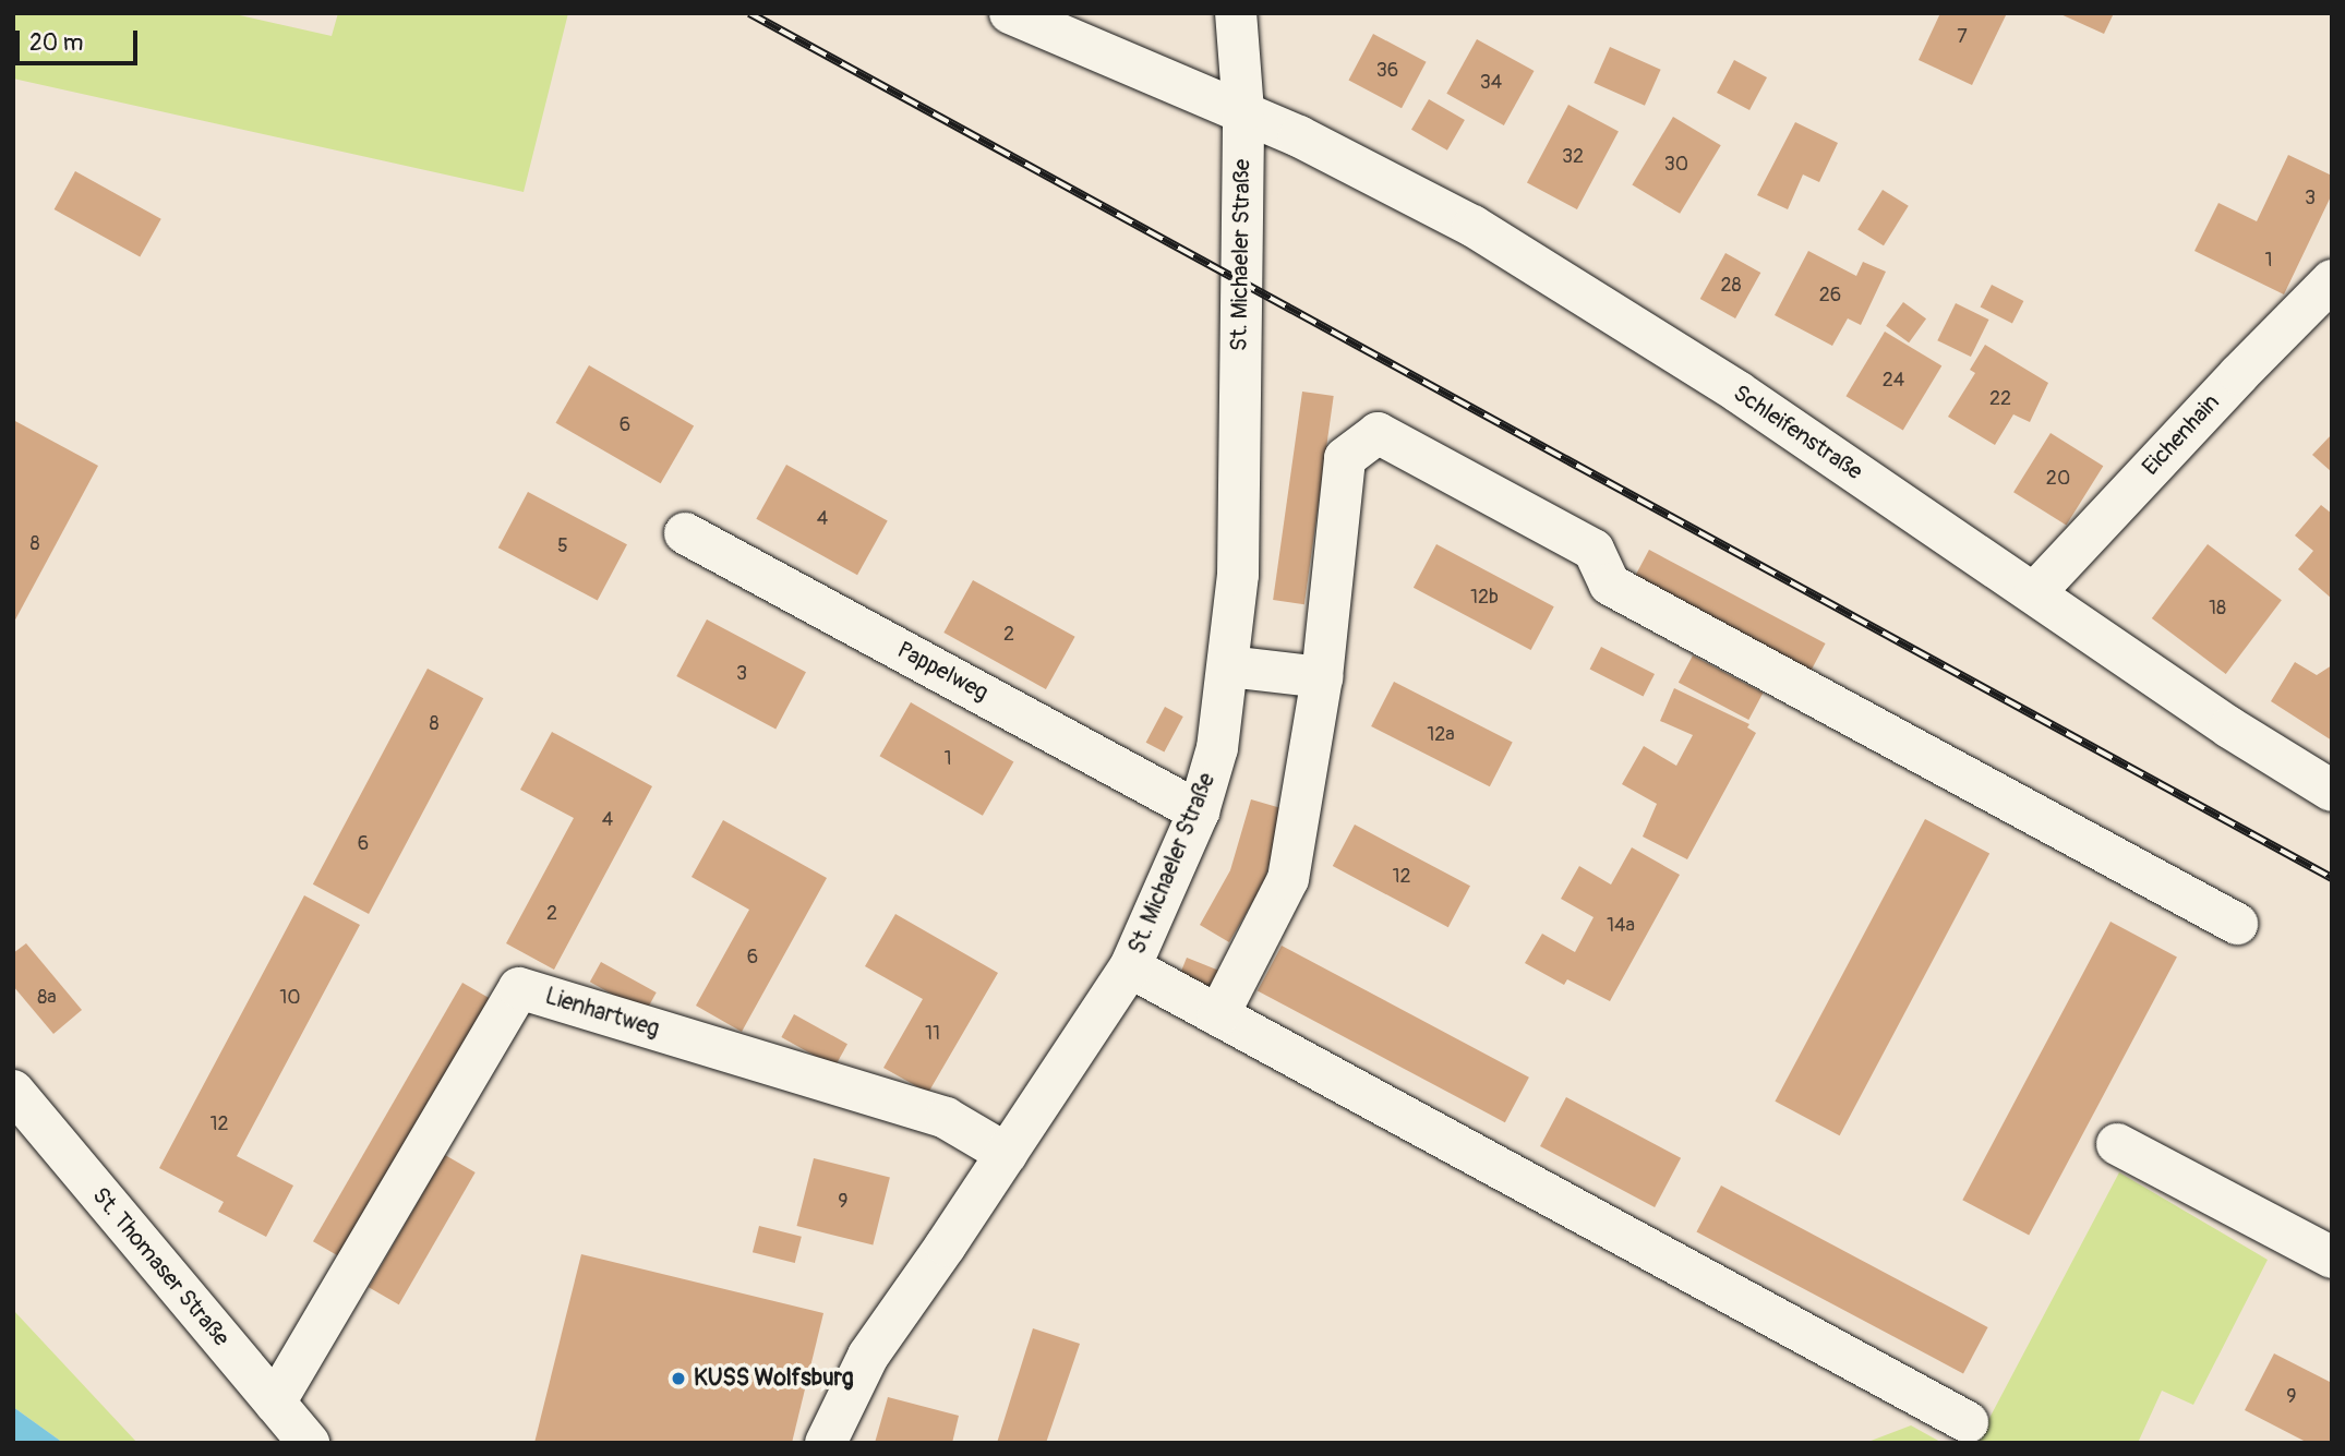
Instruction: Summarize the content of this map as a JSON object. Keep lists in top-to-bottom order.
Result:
{
  "streets": {
    "street": [
      "St. Michaeler Straße",
      "Schleifenstraße",
      "Eichenhain",
      "Pappelweg",
      "Lienhartweg",
      "St. Thomaser Straße"
    ]
  },
  "crossings": [
    ["St. Michaeler Straße", "Schleifenstraße"],
    ["St. Michaeler Straße", "Pappelweg"],
    ["St. Michaeler Straße", "Lienhartweg"],
    ["Schleifenstraße", "Eichenhain"],
    ["Lienhartweg", "St. Thomaser Straße"]
  ],
  "places": ["KUSS Wolfsburg"],
  "house_numbers": [
    "7",
    "36",
    "34",
    "32",
    "30",
    "3",
    "1",
    "28",
    "26",
    "24",
    "22",
    "6",
    "20",
    "4",
    "8",
    "5",
    "12b",
    "18",
    "2",
    "3",
    "8",
    "12a",
    "1",
    "4",
    "6",
    "12",
    "2",
    "14a",
    "6",
    "8a",
    "10",
    "11",
    "12",
    "9",
    "9"
  ],
  "scale_bar": "20 m"
}
